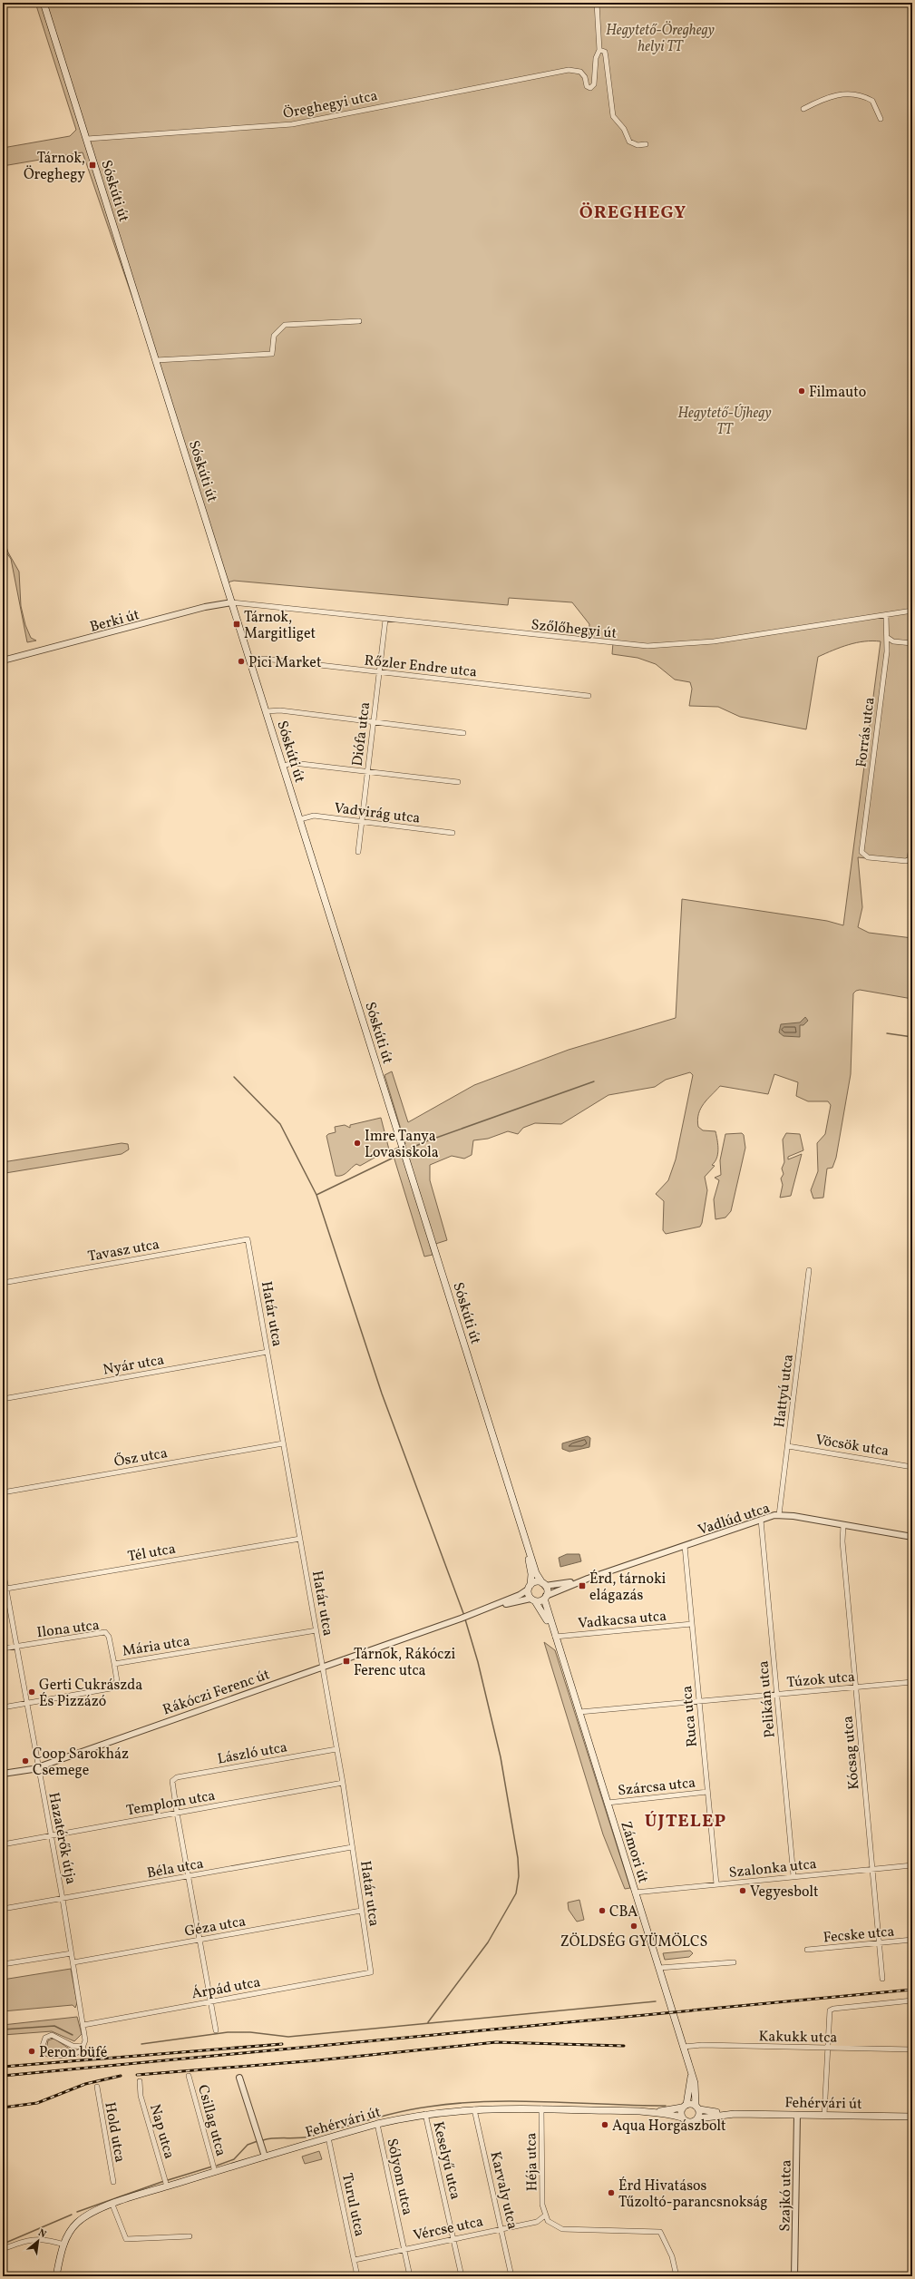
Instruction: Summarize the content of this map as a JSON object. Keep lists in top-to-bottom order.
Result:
{
  "streets": {
    "main road": ["Sóskúti út", "Zámori út", "Fehérvári út"],
    "street": [
      "Öreghegyi utca",
      "Berki út",
      "Szőlőhegyi út",
      "Rőzler Endre utca",
      "Forrás utca",
      "Diófa utca",
      "Vadvirág utca",
      "Tavasz utca",
      "Határ utca",
      "Nyár utca",
      "Hattyú utca",
      "Vöcsök utca",
      "Ősz utca",
      "Vadlúd utca",
      "Tél utca",
      "Vadkacsa utca",
      "Ilona utca",
      "Mária utca",
      "Túzok utca",
      "Rákóczi Ferenc út",
      "Pelikán utca",
      "Ruca utca",
      "László utca",
      "Kócsag utca",
      "Szárcsa utca",
      "Templom utca",
      "Hazatérők útja",
      "Béla utca",
      "Szalonka utca",
      "Géza utca",
      "Fecske utca",
      "Árpád utca",
      "Kakukk utca",
      "Csillag utca",
      "Nap utca",
      "Hold utca",
      "Keselyű utca",
      "Héja utca",
      "Sólyom utca",
      "Karvaly utca",
      "Szajkó utca",
      "Turul utca",
      "Vércse utca"
    ]
  },
  "crossings": [
    ["Öreghegyi utca", "Sóskúti út"],
    ["Sóskúti út", "Berki út"],
    ["Sóskúti út", "Szőlőhegyi út"],
    ["Sóskúti út", "Rőzler Endre utca"],
    ["Sóskúti út", "Vadvirág utca"],
    ["Sóskúti út", "Vadlúd utca"],
    ["Sóskúti út", "Zámori út"],
    ["Berki út", "Szőlőhegyi út"],
    ["Szőlőhegyi út", "Forrás utca"],
    ["Szőlőhegyi út", "Diófa utca"],
    ["Rőzler Endre utca", "Diófa utca"],
    ["Diófa utca", "Vadvirág utca"],
    ["Tavasz utca", "Határ utca"],
    ["Határ utca", "Nyár utca"],
    ["Határ utca", "Ősz utca"],
    ["Határ utca", "Tél utca"],
    ["Határ utca", "Mária utca"],
    ["Határ utca", "Rákóczi Ferenc út"],
    ["Határ utca", "László utca"],
    ["Határ utca", "Templom utca"],
    ["Határ utca", "Béla utca"],
    ["Határ utca", "Géza utca"],
    ["Határ utca", "Árpád utca"],
    ["Hattyú utca", "Vöcsök utca"],
    ["Hattyú utca", "Vadlúd utca"],
    ["Vadlúd utca", "Pelikán utca"],
    ["Vadlúd utca", "Ruca utca"],
    ["Vadlúd utca", "Kócsag utca"],
    ["Vadlúd utca", "Zámori út"],
    ["Tél utca", "Hazatérők útja"],
    ["Vadkacsa utca", "Ruca utca"],
    ["Vadkacsa utca", "Zámori út"],
    ["Ilona utca", "Mária utca"],
    ["Ilona utca", "Hazatérők útja"],
    ["Mária utca", "Hazatérők útja"],
    ["Túzok utca", "Pelikán utca"],
    ["Túzok utca", "Ruca utca"],
    ["Túzok utca", "Kócsag utca"],
    ["Túzok utca", "Zámori út"],
    ["Rákóczi Ferenc út", "Hazatérők útja"],
    ["Pelikán utca", "Szalonka utca"],
    ["Ruca utca", "Szárcsa utca"],
    ["Ruca utca", "Szalonka utca"],
    ["László utca", "Templom utca"],
    ["Kócsag utca", "Szalonka utca"],
    ["Kócsag utca", "Fecske utca"],
    ["Szárcsa utca", "Zámori út"],
    ["Templom utca", "Hazatérők útja"],
    ["Hazatérők útja", "Béla utca"],
    ["Hazatérők útja", "Géza utca"],
    ["Hazatérők útja", "Árpád utca"],
    ["Zámori út", "Szalonka utca"],
    ["Zámori út", "Kakukk utca"],
    ["Zámori út", "Fehérvári út"],
    ["Fehérvári út", "Csillag utca"],
    ["Fehérvári út", "Nap utca"],
    ["Fehérvári út", "Keselyű utca"],
    ["Fehérvári út", "Héja utca"],
    ["Fehérvári út", "Sólyom utca"],
    ["Fehérvári út", "Karvaly utca"],
    ["Fehérvári út", "Szajkó utca"],
    ["Fehérvári út", "Turul utca"],
    ["Keselyű utca", "Vércse utca"],
    ["Héja utca", "Vércse utca"],
    ["Sólyom utca", "Vércse utca"],
    ["Karvaly utca", "Vércse utca"],
    ["Turul utca", "Vércse utca"]
  ],
  "districts": ["ÖREGHEGY", "ÚJTELEP"],
  "parks": ["Hegytető-Öreghegy helyi TT", "Hegytető-Újhegy TT"],
  "places": {
    "transit": [
      "Tárnok, Öreghegy",
      "Tárnok, Margitliget",
      "Érd, tárnoki elágazás",
      "Tárnok, Rákóczi Ferenc utca"
    ],
    "other": [
      "Filmauto",
      "Pici Market",
      "Imre Tanya Lovasiskola",
      "Gerti Cukrászda És Pizzázó",
      "Coop Sarokház Csemege",
      "Vegyesbolt",
      "CBA",
      "ZÖLDSÉG GYÜMÖLCS",
      "Peron büfé",
      "Aqua Horgászbolt",
      "Érd Hivatásos Tűzoltó-parancsnokság"
    ]
  },
  "north": "top right"
}
